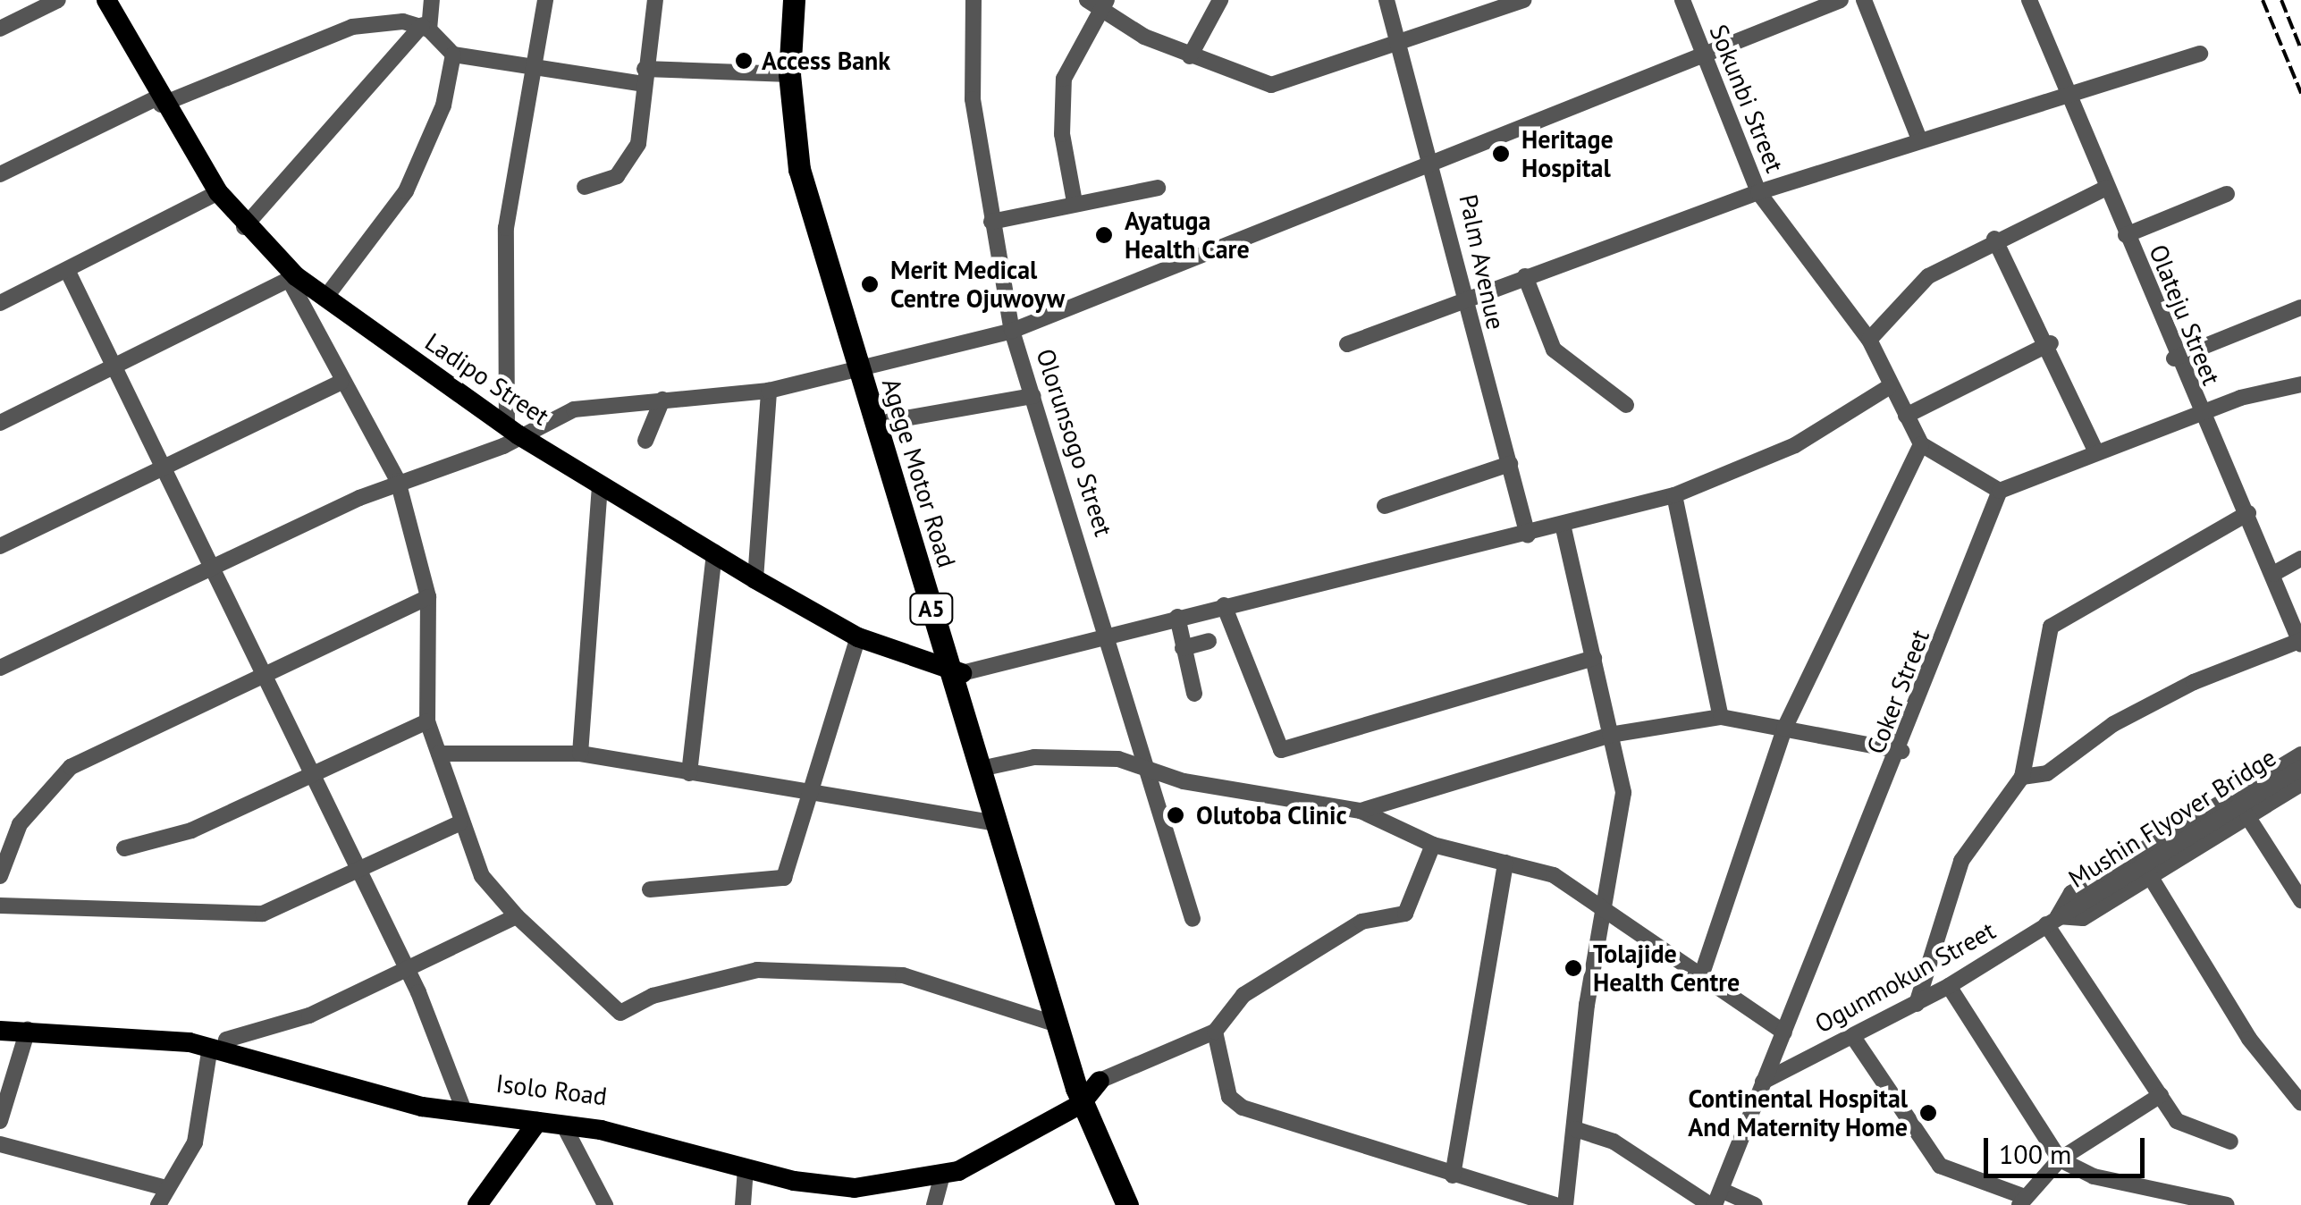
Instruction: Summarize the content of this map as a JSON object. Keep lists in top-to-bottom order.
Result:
{
  "streets": {
    "highway": ["Agege Motor Road", "A5"],
    "main road": ["Ladipo Street", "Isolo Road"],
    "street": [
      "Sokunbi Street",
      "Palm Avenue",
      "Olateju Street",
      "Olorunsogo Street",
      "Coker Street",
      "Mushin Flyover Bridge",
      "Ogunmokun Street"
    ]
  },
  "crossings": [
    ["Ladipo Street", "Agege Motor Road"],
    ["Agege Motor Road", "Isolo Road"],
    ["Coker Street", "Ogunmokun Street"],
    ["Mushin Flyover Bridge", "Ogunmokun Street"]
  ],
  "places": [
    "Access Bank",
    "Heritage Hospital",
    "Ayatuga Health Care",
    "Merit Medical Centre Ojuwoyw",
    "Olutoba Clinic",
    "Tolajide Health Centre",
    "Continental Hospital And Maternity Home"
  ],
  "scale_bar": "100 m"
}
